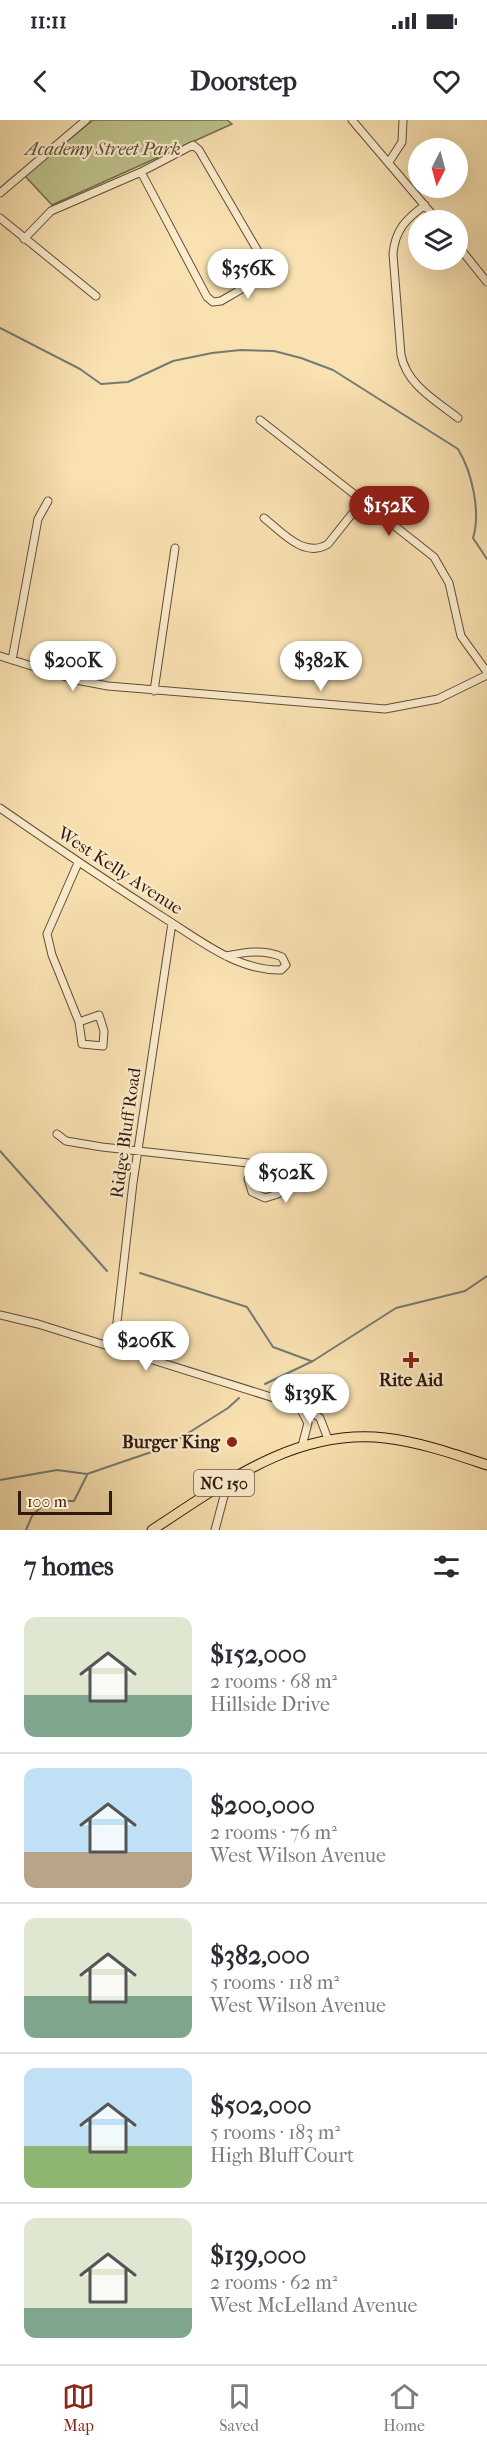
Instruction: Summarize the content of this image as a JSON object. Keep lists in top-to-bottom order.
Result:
{
  "streets": {
    "main road": ["NC 150"],
    "street": ["West Kelly Avenue", "Ridge Bluff Road"]
  },
  "crossings": [
    ["West Kelly Avenue", "Ridge Bluff Road"]
  ],
  "parks": ["Academy Street Park"],
  "places": {
    "health": ["Rite Aid"],
    "other": ["Burger King"]
  },
  "scale_bar": "100 m",
  "north": "bottom",
  "page": {
    "status": "11:11",
    "header": "Doorstep",
    "price": [
      "$356K",
      "$152K",
      "$200K",
      "$382K",
      "$502K",
      "$206K",
      "$139K"
    ],
    "scale": "100 m",
    "heading": "7 homes",
    "list": [
      {
        "name": "$152,000",
        "note": "2 rooms · 68 m² · Hillside Drive"
      },
      {
        "name": "$200,000",
        "note": "2 rooms · 76 m² · West Wilson Avenue"
      },
      {
        "name": "$382,000",
        "note": "5 rooms · 118 m² · West Wilson Avenue"
      },
      {
        "name": "$502,000",
        "note": "5 rooms · 183 m² · High Bluff Court"
      },
      {
        "name": "$139,000",
        "note": "2 rooms · 62 m² · West McLelland Avenue"
      }
    ],
    "tabs": ["Map", "Saved", "Home"]
  }
}
